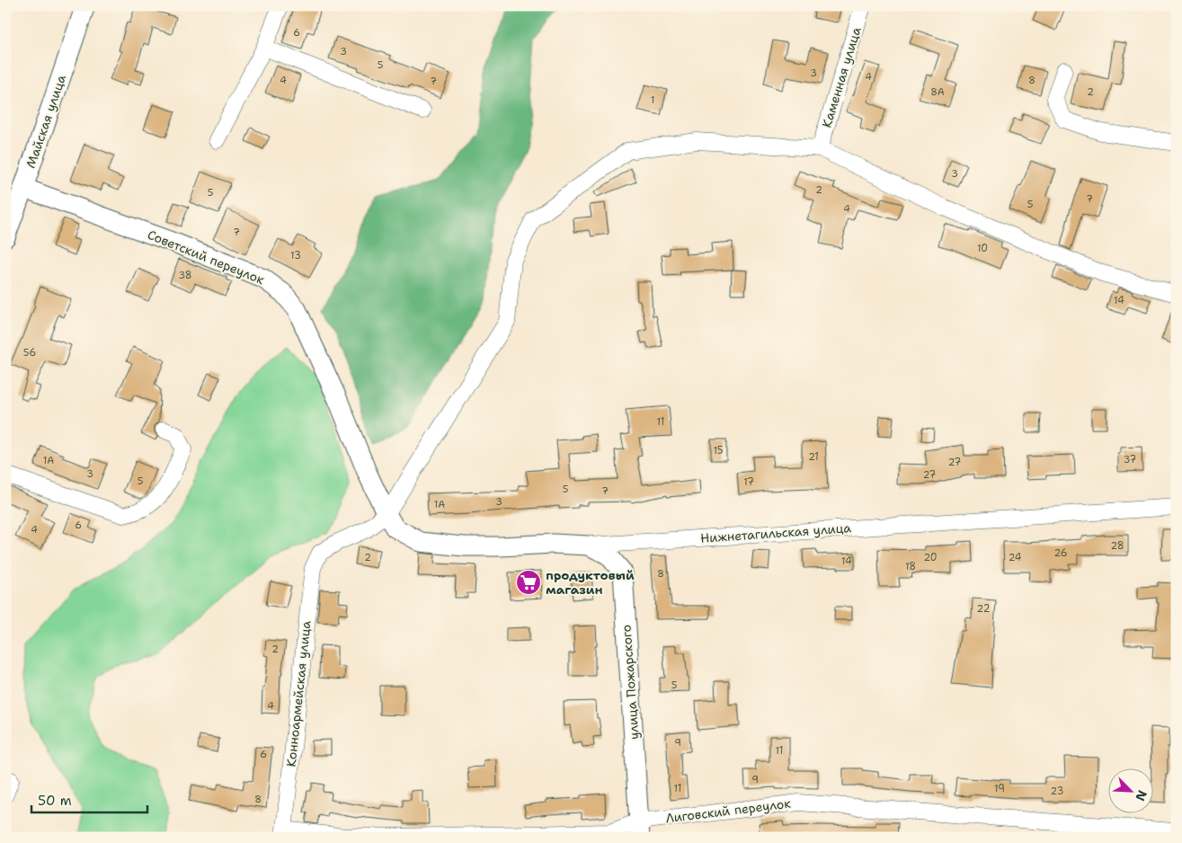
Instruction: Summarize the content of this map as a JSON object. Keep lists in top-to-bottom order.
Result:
{
  "streets": {
    "street": [
      "Каменная улица",
      "Майская улица",
      "Советский переулок",
      "Нижнетагильская улица",
      "улица Пожарского",
      "Конноармейская улица",
      "Лиговский переулок"
    ]
  },
  "crossings": [
    ["Майская улица", "Советский переулок"],
    ["Советский переулок", "Нижнетагильская улица"],
    ["Советский переулок", "Конноармейская улица"],
    ["Нижнетагильская улица", "улица Пожарского"],
    ["Нижнетагильская улица", "Конноармейская улица"],
    ["улица Пожарского", "Лиговский переулок"],
    ["Конноармейская улица", "Лиговский переулок"]
  ],
  "places": {
    "supermarket": ["продуктовый магазин"]
  },
  "house_numbers": [
    "6",
    "3",
    "5",
    "3",
    "4",
    "4",
    "8",
    "7",
    "8А",
    "2",
    "1",
    "3",
    "2",
    "5",
    "7",
    "5",
    "4",
    "7",
    "10",
    "13",
    "38",
    "14",
    "56",
    "11",
    "15",
    "21",
    "37",
    "1А",
    "27",
    "3",
    "27",
    "5",
    "17",
    "5",
    "7",
    "3",
    "1А",
    "6",
    "4",
    "28",
    "26",
    "2",
    "20",
    "24",
    "14",
    "18",
    "8",
    "22",
    "2",
    "5",
    "4",
    "9",
    "11",
    "6",
    "9",
    "11",
    "19",
    "23",
    "8"
  ],
  "scale_bar": "50 m",
  "north": "bottom right"
}
